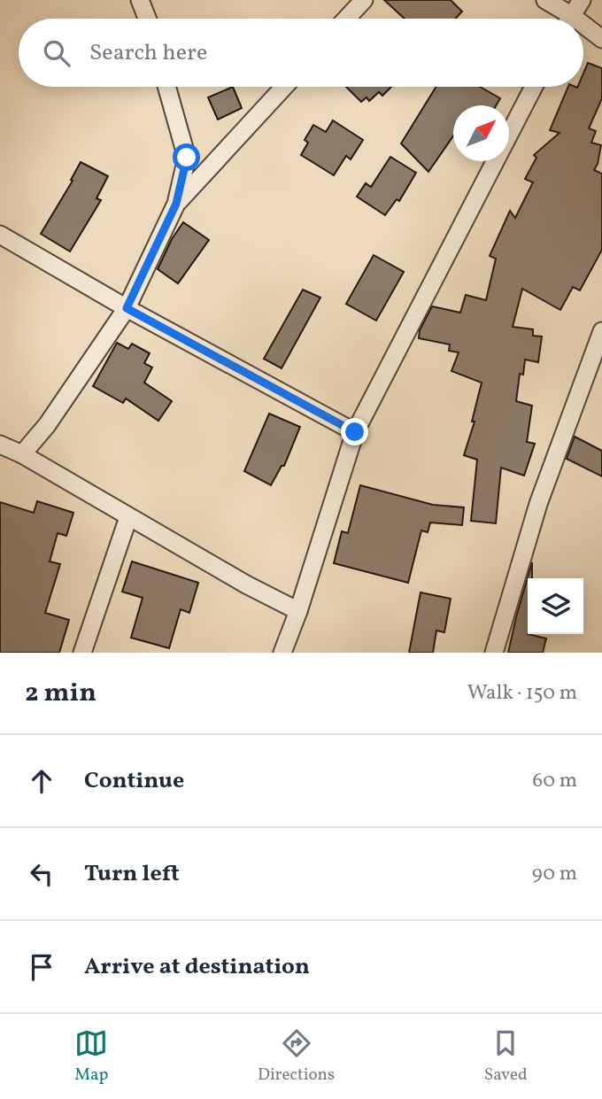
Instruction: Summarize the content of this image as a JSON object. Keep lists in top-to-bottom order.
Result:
{
  "north": "top right",
  "page": {
    "search": "Search here",
    "heading": ["2 min", "Walk · 150 m"],
    "list": [
      ["Continue", "60 m"],
      ["Turn left", "90 m"],
      "Arrive at destination"
    ],
    "nav": ["Map", "Directions", "Saved"]
  }
}
